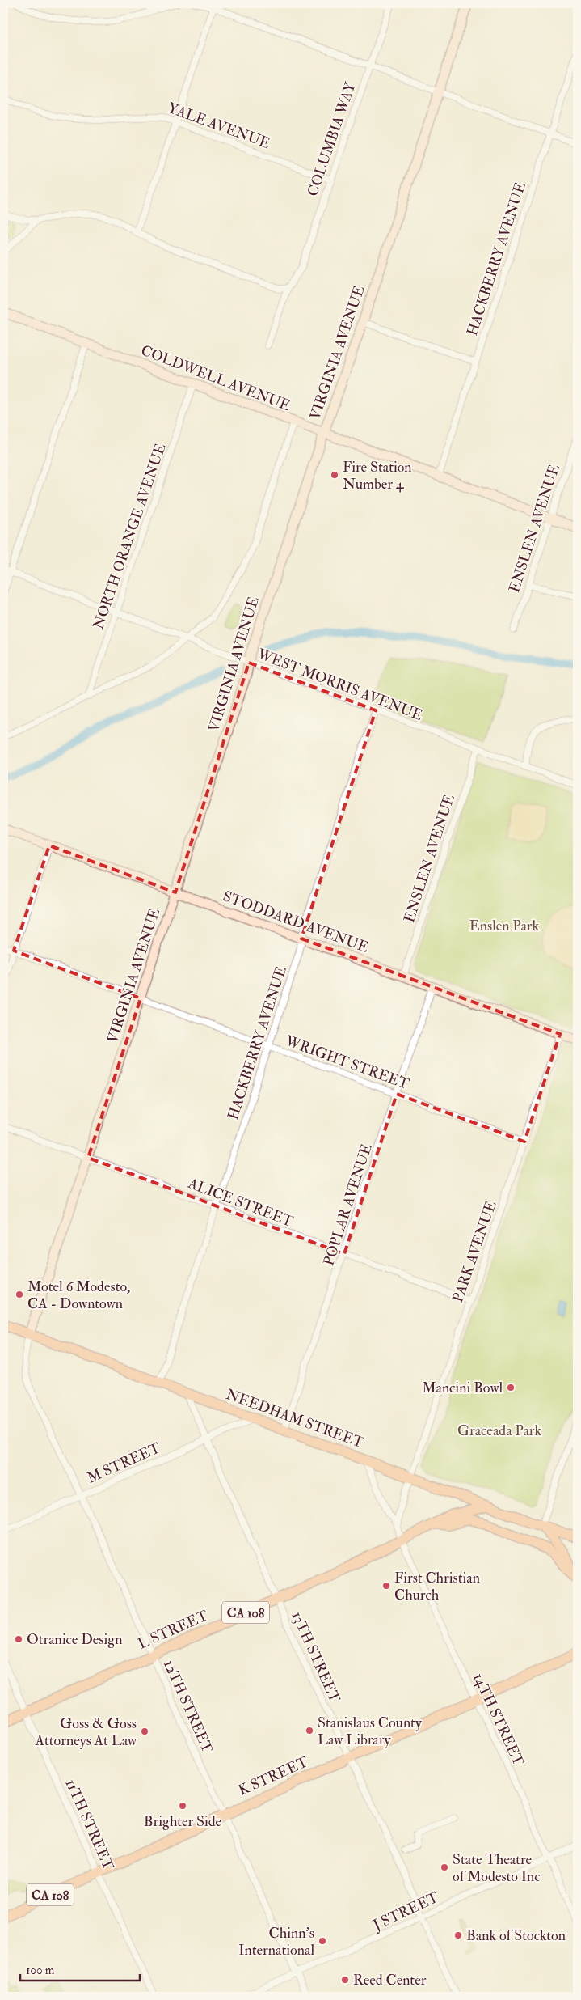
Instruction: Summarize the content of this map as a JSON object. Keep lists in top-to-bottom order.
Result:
{
  "streets": {
    "main road": [
      "NEEDHAM STREET",
      "CA 108",
      "L STREET",
      "K STREET"
    ],
    "street": [
      "YALE AVENUE",
      "COLUMBIA WAY",
      "HACKBERRY AVENUE",
      "VIRGINIA AVENUE",
      "COLDWELL AVENUE",
      "ENSLEN AVENUE",
      "NORTH ORANGE AVENUE",
      "WEST MORRIS AVENUE",
      "STODDARD AVENUE",
      "WRIGHT STREET",
      "ALICE STREET",
      "POPLAR AVENUE",
      "PARK AVENUE",
      "M STREET",
      "13TH STREET",
      "12TH STREET",
      "14TH STREET",
      "11TH STREET",
      "J STREET"
    ]
  },
  "crossings": [
    ["YALE AVENUE", "COLUMBIA WAY"],
    ["HACKBERRY AVENUE", "COLDWELL AVENUE"],
    ["HACKBERRY AVENUE", "WEST MORRIS AVENUE"],
    ["HACKBERRY AVENUE", "STODDARD AVENUE"],
    ["HACKBERRY AVENUE", "WRIGHT STREET"],
    ["HACKBERRY AVENUE", "ALICE STREET"],
    ["HACKBERRY AVENUE", "NEEDHAM STREET"],
    ["VIRGINIA AVENUE", "COLDWELL AVENUE"],
    ["VIRGINIA AVENUE", "WEST MORRIS AVENUE"],
    ["VIRGINIA AVENUE", "STODDARD AVENUE"],
    ["VIRGINIA AVENUE", "WRIGHT STREET"],
    ["VIRGINIA AVENUE", "ALICE STREET"],
    ["VIRGINIA AVENUE", "NEEDHAM STREET"],
    ["VIRGINIA AVENUE", "12TH STREET"],
    ["COLDWELL AVENUE", "ENSLEN AVENUE"],
    ["COLDWELL AVENUE", "NORTH ORANGE AVENUE"],
    ["ENSLEN AVENUE", "WEST MORRIS AVENUE"],
    ["ENSLEN AVENUE", "STODDARD AVENUE"],
    ["NORTH ORANGE AVENUE", "WEST MORRIS AVENUE"],
    ["STODDARD AVENUE", "POPLAR AVENUE"],
    ["STODDARD AVENUE", "PARK AVENUE"],
    ["WRIGHT STREET", "POPLAR AVENUE"],
    ["WRIGHT STREET", "PARK AVENUE"],
    ["ALICE STREET", "POPLAR AVENUE"],
    ["ALICE STREET", "PARK AVENUE"],
    ["POPLAR AVENUE", "NEEDHAM STREET"],
    ["PARK AVENUE", "NEEDHAM STREET"],
    ["PARK AVENUE", "14TH STREET"],
    ["NEEDHAM STREET", "M STREET"],
    ["NEEDHAM STREET", "L STREET"],
    ["NEEDHAM STREET", "13TH STREET"],
    ["NEEDHAM STREET", "12TH STREET"],
    ["NEEDHAM STREET", "14TH STREET"],
    ["M STREET", "13TH STREET"],
    ["M STREET", "12TH STREET"],
    ["L STREET", "13TH STREET"],
    ["L STREET", "12TH STREET"],
    ["L STREET", "14TH STREET"],
    ["L STREET", "11TH STREET"],
    ["13TH STREET", "K STREET"],
    ["13TH STREET", "J STREET"],
    ["12TH STREET", "K STREET"],
    ["12TH STREET", "J STREET"],
    ["14TH STREET", "K STREET"],
    ["14TH STREET", "J STREET"],
    ["K STREET", "11TH STREET"]
  ],
  "parks": ["Enslen Park", "Graceada Park"],
  "places": [
    "Fire Station Number 4",
    "Motel 6 Modesto, CA - Downtown",
    "Mancini Bowl",
    "First Christian Church",
    "Otranice Design",
    "Stanislaus County Law Library",
    "Goss & Goss Attorneys At Law",
    "Brighter Side",
    "State Theatre of Modesto Inc",
    "Bank of Stockton",
    "Chinn's International",
    "Reed Center"
  ],
  "scale_bar": "100 m"
}
